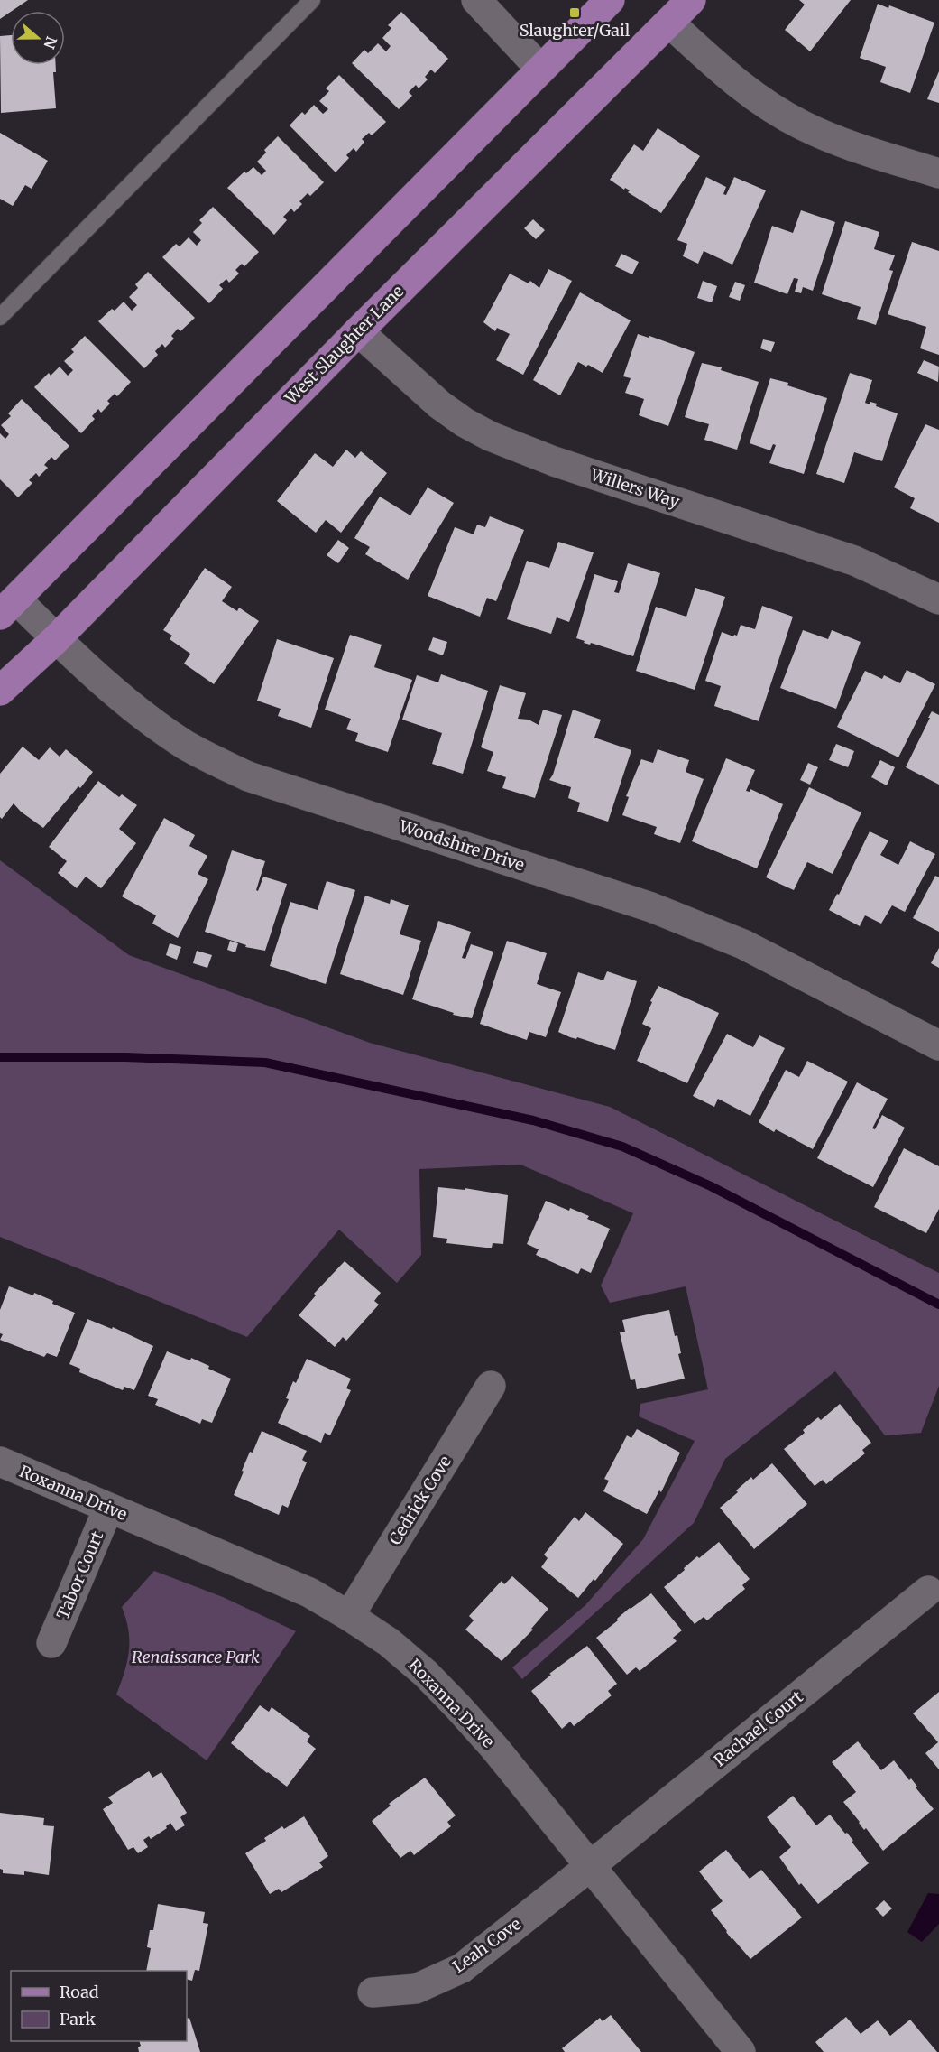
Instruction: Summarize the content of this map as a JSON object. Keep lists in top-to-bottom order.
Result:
{
  "streets": {
    "main road": ["West Slaughter Lane"],
    "street": [
      "Willers Way",
      "Woodshire Drive",
      "Roxanna Drive",
      "Cedrick Cove",
      "Tabor Court",
      "Rachael Court",
      "Leah Cove"
    ]
  },
  "crossings": [
    ["West Slaughter Lane", "Willers Way"],
    ["West Slaughter Lane", "Woodshire Drive"],
    ["Roxanna Drive", "Cedrick Cove"],
    ["Roxanna Drive", "Tabor Court"],
    ["Roxanna Drive", "Rachael Court"],
    ["Roxanna Drive", "Leah Cove"],
    ["Rachael Court", "Leah Cove"]
  ],
  "parks": ["Renaissance Park"],
  "places": {
    "transit": ["Slaughter/Gail"]
  },
  "legend": ["Road", "Park"],
  "north": "right"
}
